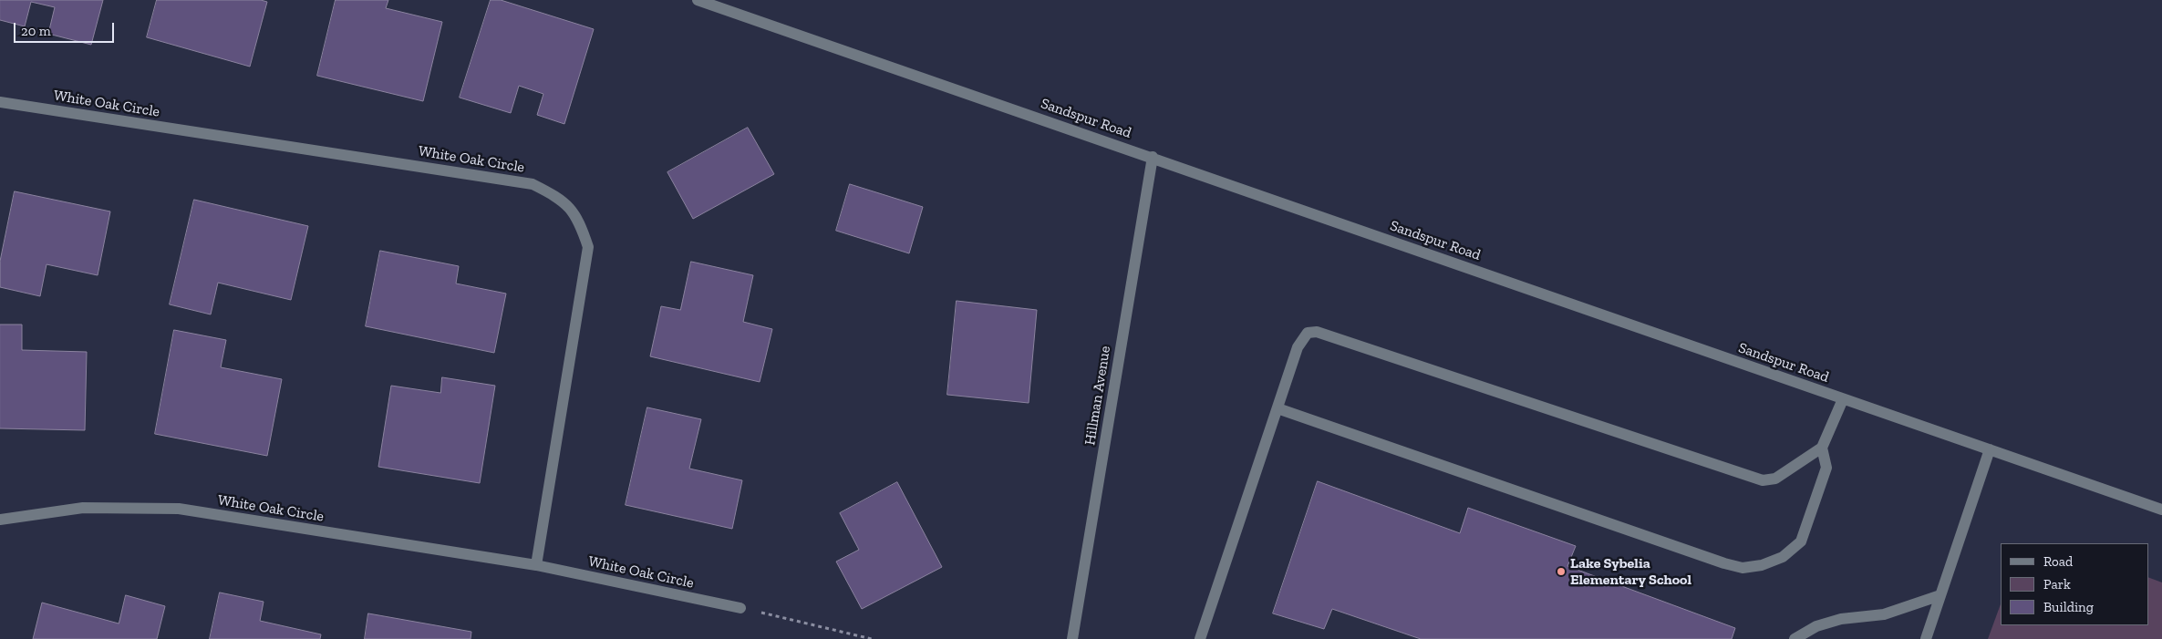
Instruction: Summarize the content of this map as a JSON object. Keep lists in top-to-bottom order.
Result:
{
  "streets": {
    "street": ["White Oak Circle", "Sandspur Road", "Hillman Avenue"]
  },
  "crossings": [
    ["Sandspur Road", "Hillman Avenue"]
  ],
  "places": ["Lake Sybelia Elementary School"],
  "legend": ["Road", "Park", "Building"],
  "scale_bar": "20 m"
}
